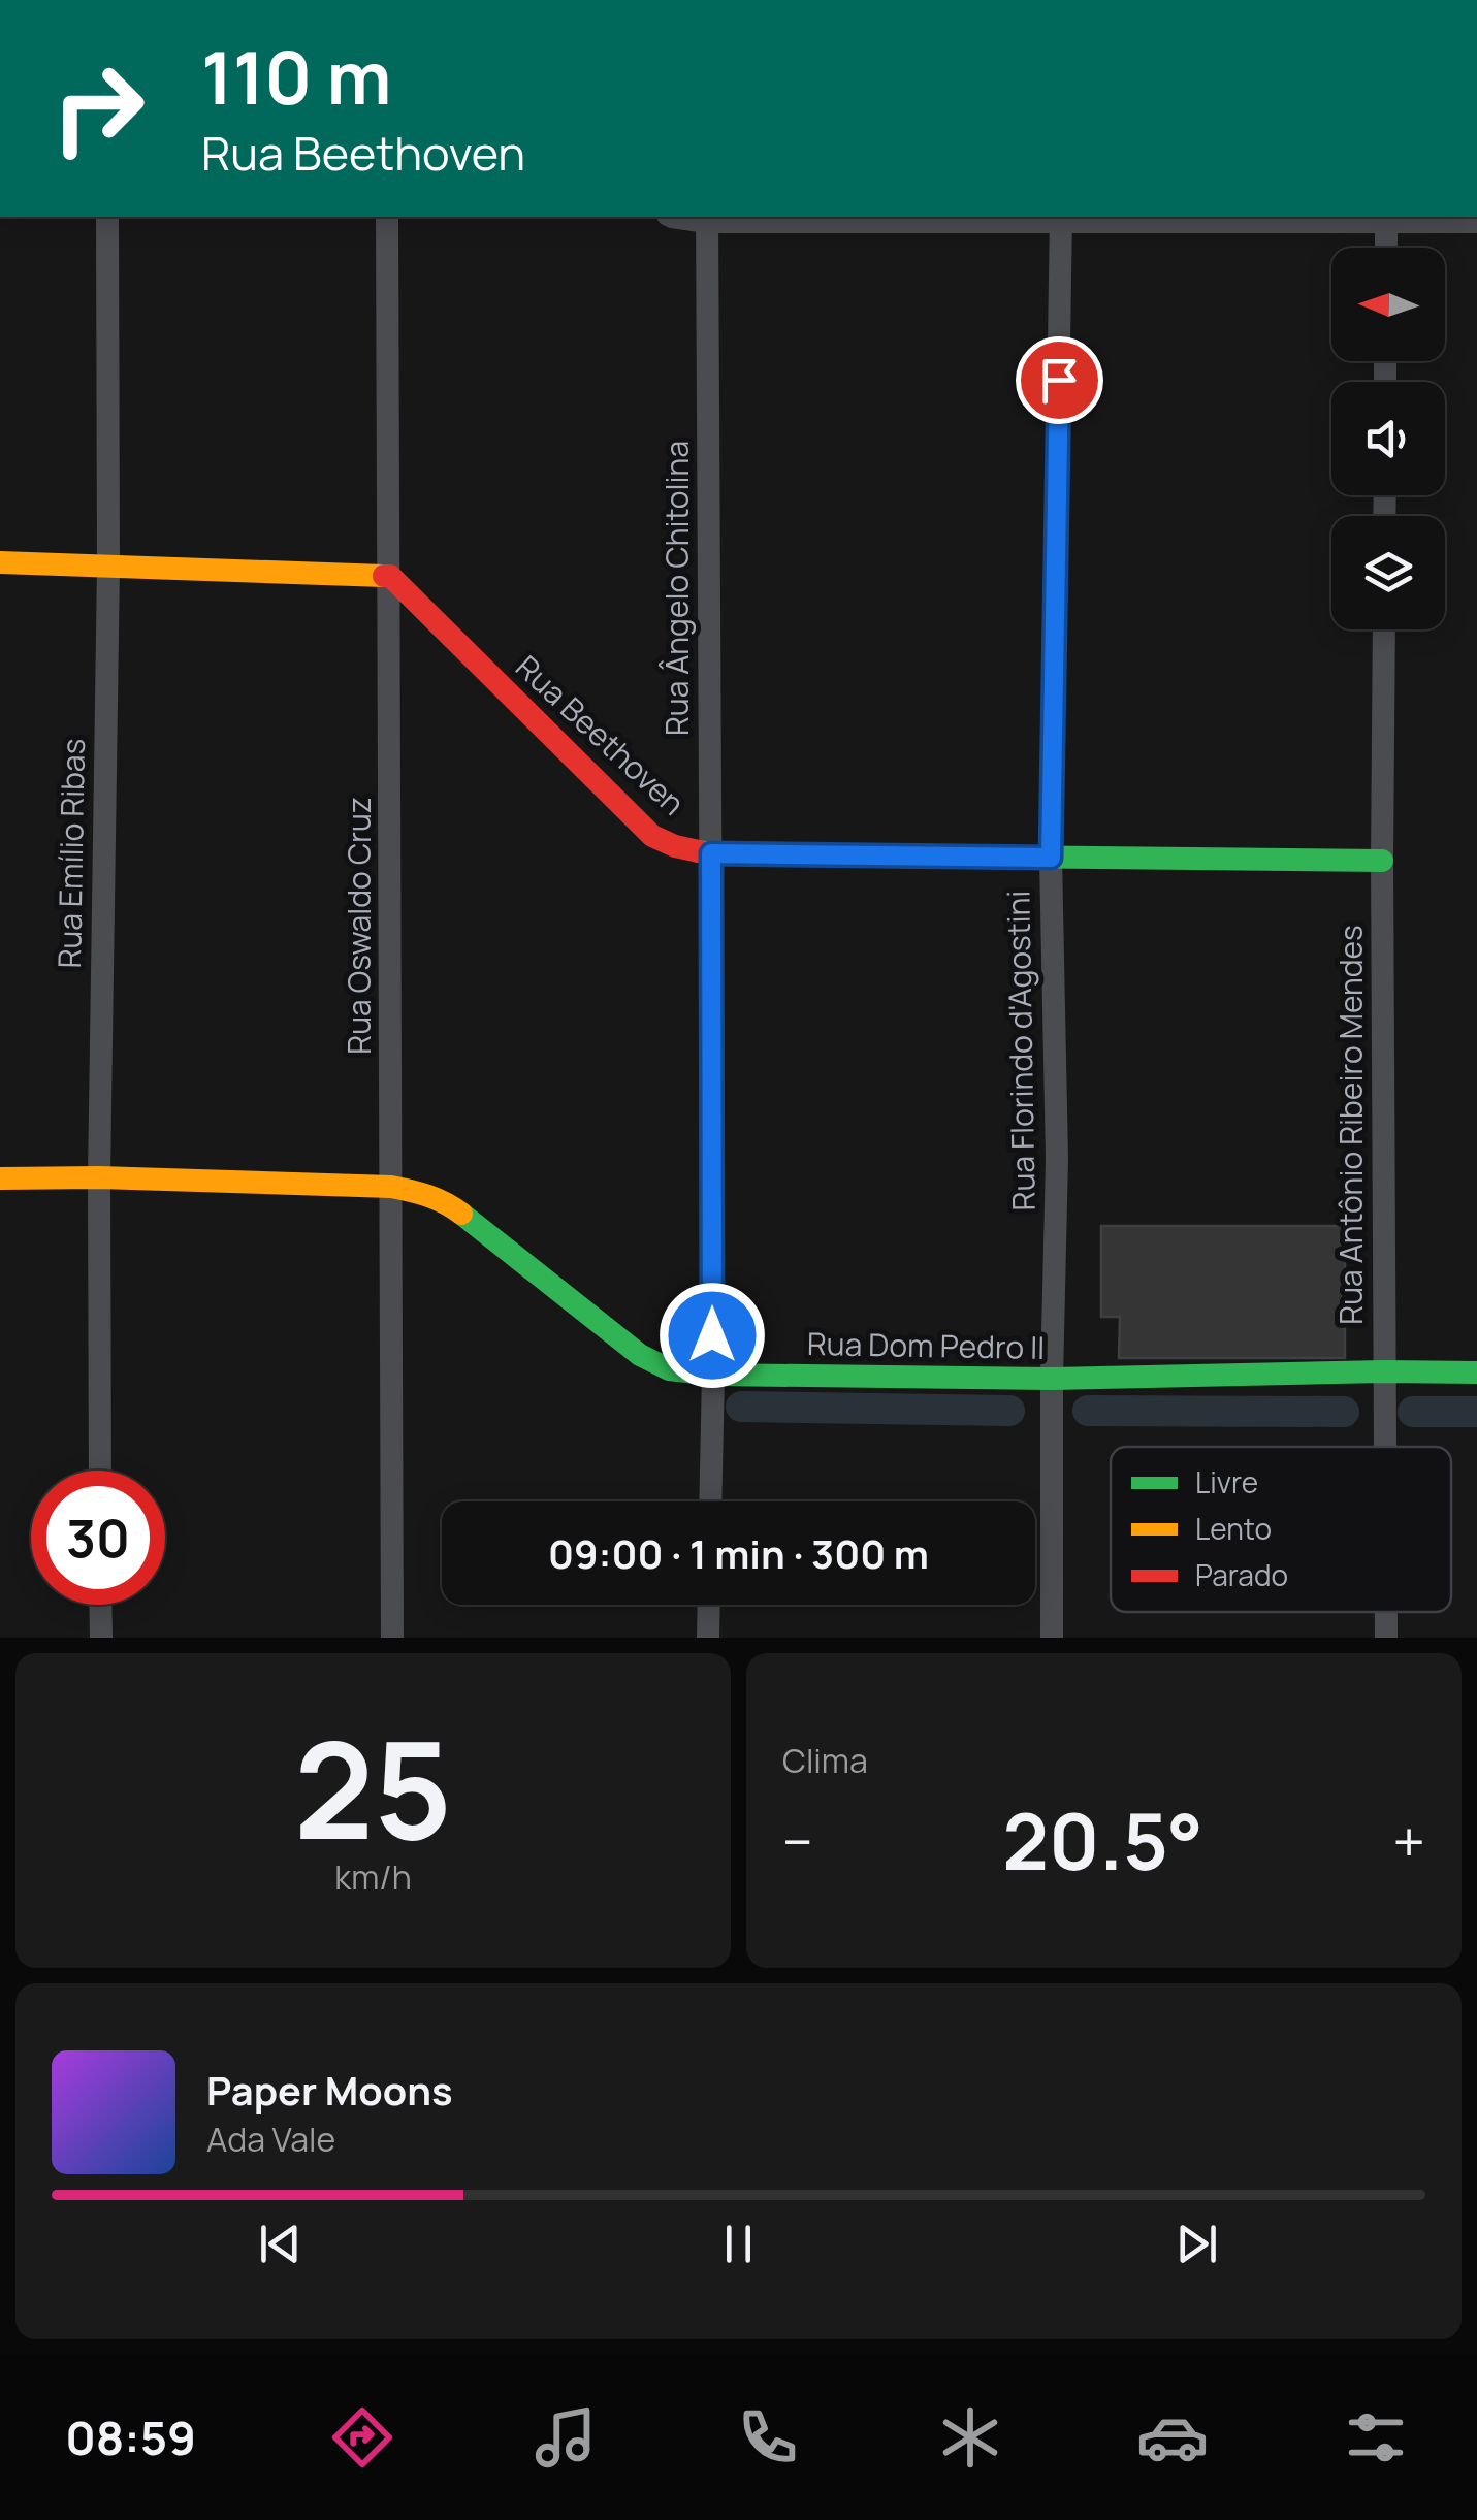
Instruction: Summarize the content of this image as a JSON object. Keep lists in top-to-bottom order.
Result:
{
  "streets": {
    "street": [
      "Rua Ângelo Chitolina",
      "Rua Beethoven",
      "Rua Emílio Ribas",
      "Rua Oswaldo Cruz",
      "Rua Florindo d'Agostini",
      "Rua Antônio Ribeiro Mendes",
      "Rua Dom Pedro II"
    ]
  },
  "crossings": [
    ["Rua Ângelo Chitolina", "Rua Beethoven"],
    ["Rua Ângelo Chitolina", "Rua Dom Pedro II"],
    ["Rua Beethoven", "Rua Oswaldo Cruz"],
    ["Rua Beethoven", "Rua Florindo d'Agostini"],
    ["Rua Beethoven", "Rua Antônio Ribeiro Mendes"],
    ["Rua Emílio Ribas", "Rua Dom Pedro II"],
    ["Rua Oswaldo Cruz", "Rua Dom Pedro II"],
    ["Rua Florindo d'Agostini", "Rua Dom Pedro II"],
    ["Rua Antônio Ribeiro Mendes", "Rua Dom Pedro II"]
  ],
  "legend": ["Livre", "Lento", "Parado"],
  "north": "left",
  "page": {
    "turn": ["110 m", "Rua Beethoven"],
    "limit": "30",
    "trip": "09:00 · 1 min · 300 m",
    "tile": [
      ["25", "km/h"],
      "Clima"
    ],
    "heat": ["−", "20.5°", "+"],
    "song": ["Paper Moons", "Ada Vale"],
    "tabs": "08:59"
  }
}
